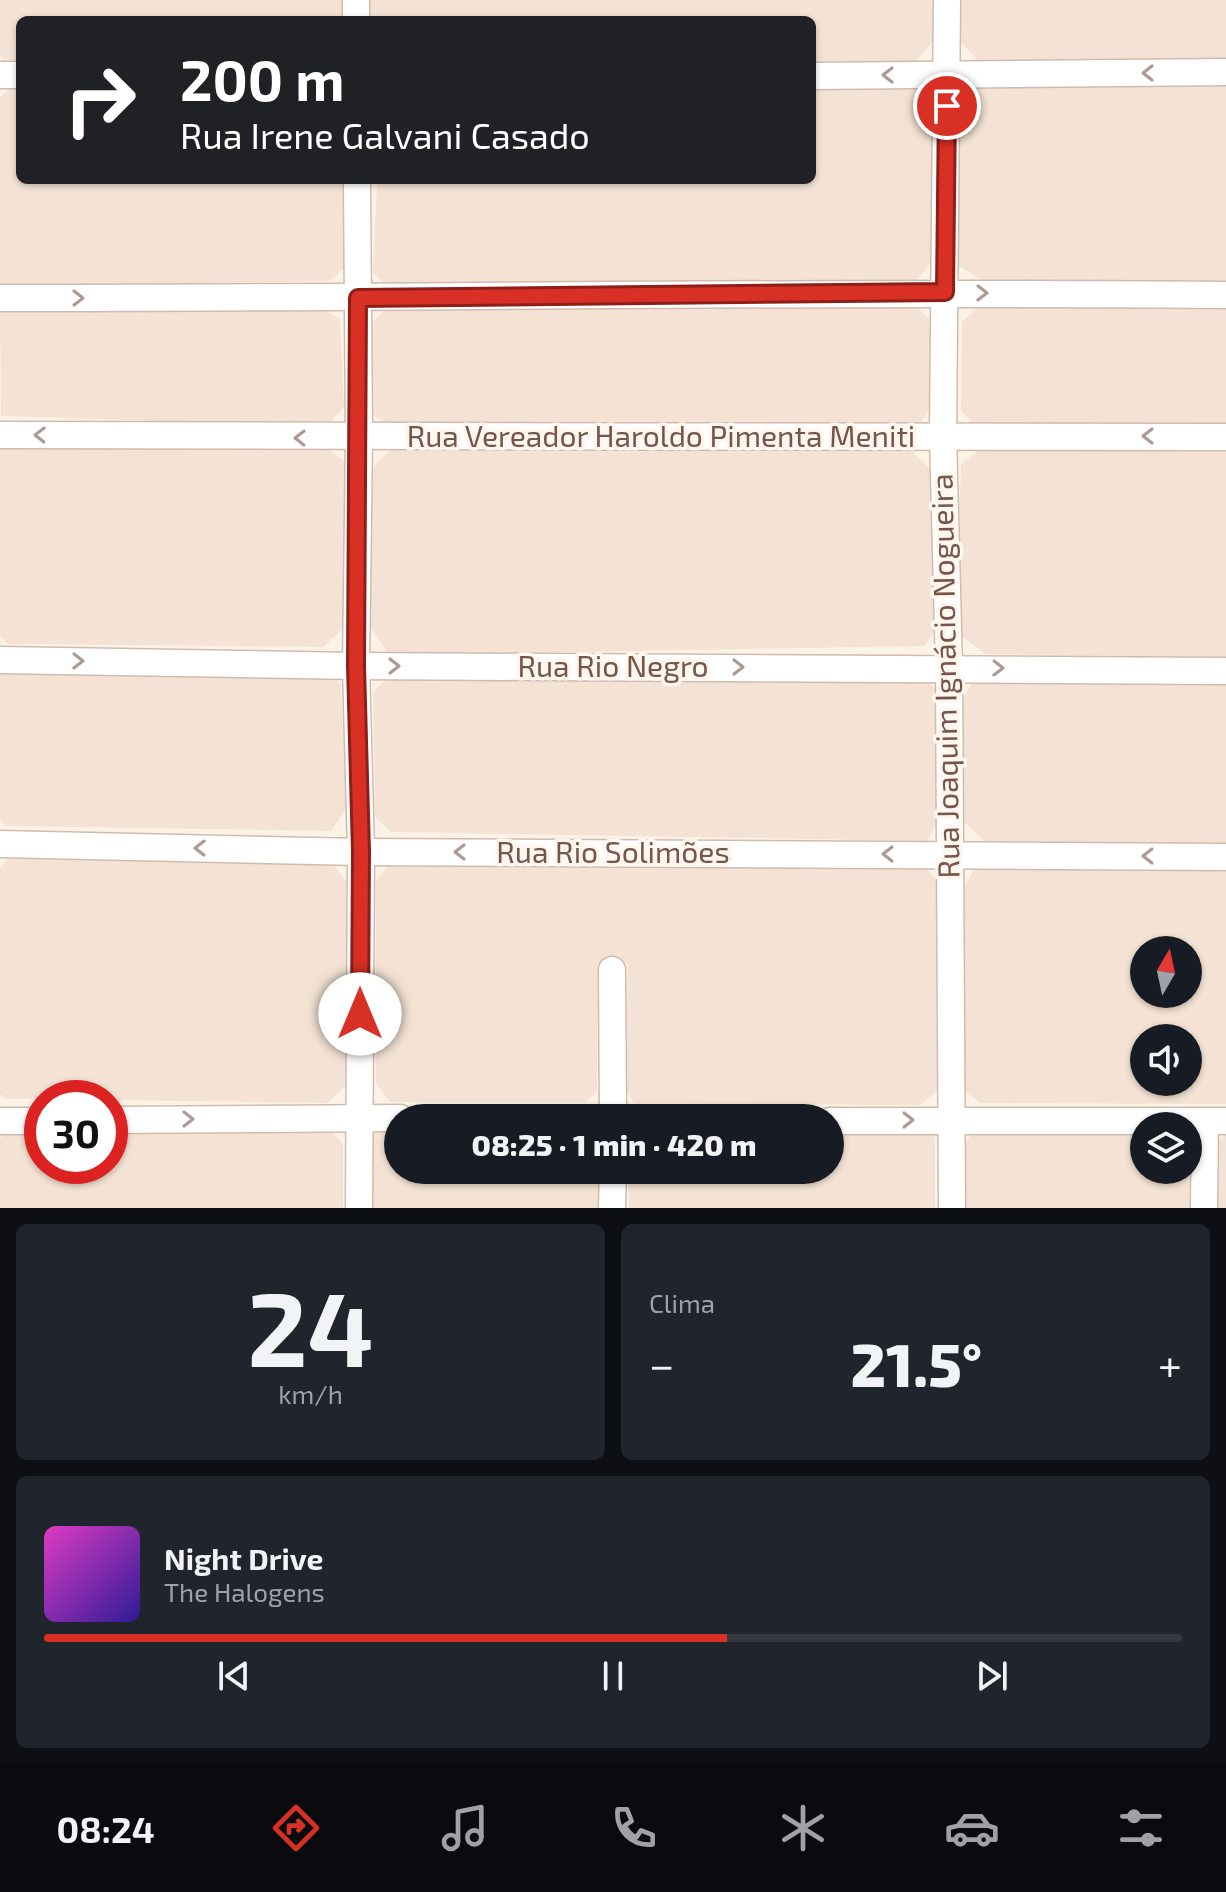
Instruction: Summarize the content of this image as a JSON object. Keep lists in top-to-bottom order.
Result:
{
  "streets": {
    "street": [
      "Rua Vereador Haroldo Pimenta Meniti",
      "Rua Rio Negro",
      "Rua Joaquim Ignácio Nogueira",
      "Rua Rio Solimões"
    ]
  },
  "crossings": [
    ["Rua Vereador Haroldo Pimenta Meniti", "Rua Joaquim Ignácio Nogueira"],
    ["Rua Rio Negro", "Rua Joaquim Ignácio Nogueira"],
    ["Rua Joaquim Ignácio Nogueira", "Rua Rio Solimões"]
  ],
  "one_way": ["Rua Rio Negro", "Rua Rio Solimões"],
  "north": "top",
  "page": {
    "turn": ["200 m", "Rua Irene Galvani Casado"],
    "limit": "30",
    "trip": "08:25 · 1 min · 420 m",
    "tile": [
      ["24", "km/h"],
      "Clima"
    ],
    "heat": ["−", "21.5°", "+"],
    "song": ["Night Drive", "The Halogens"],
    "tabs": "08:24"
  }
}
